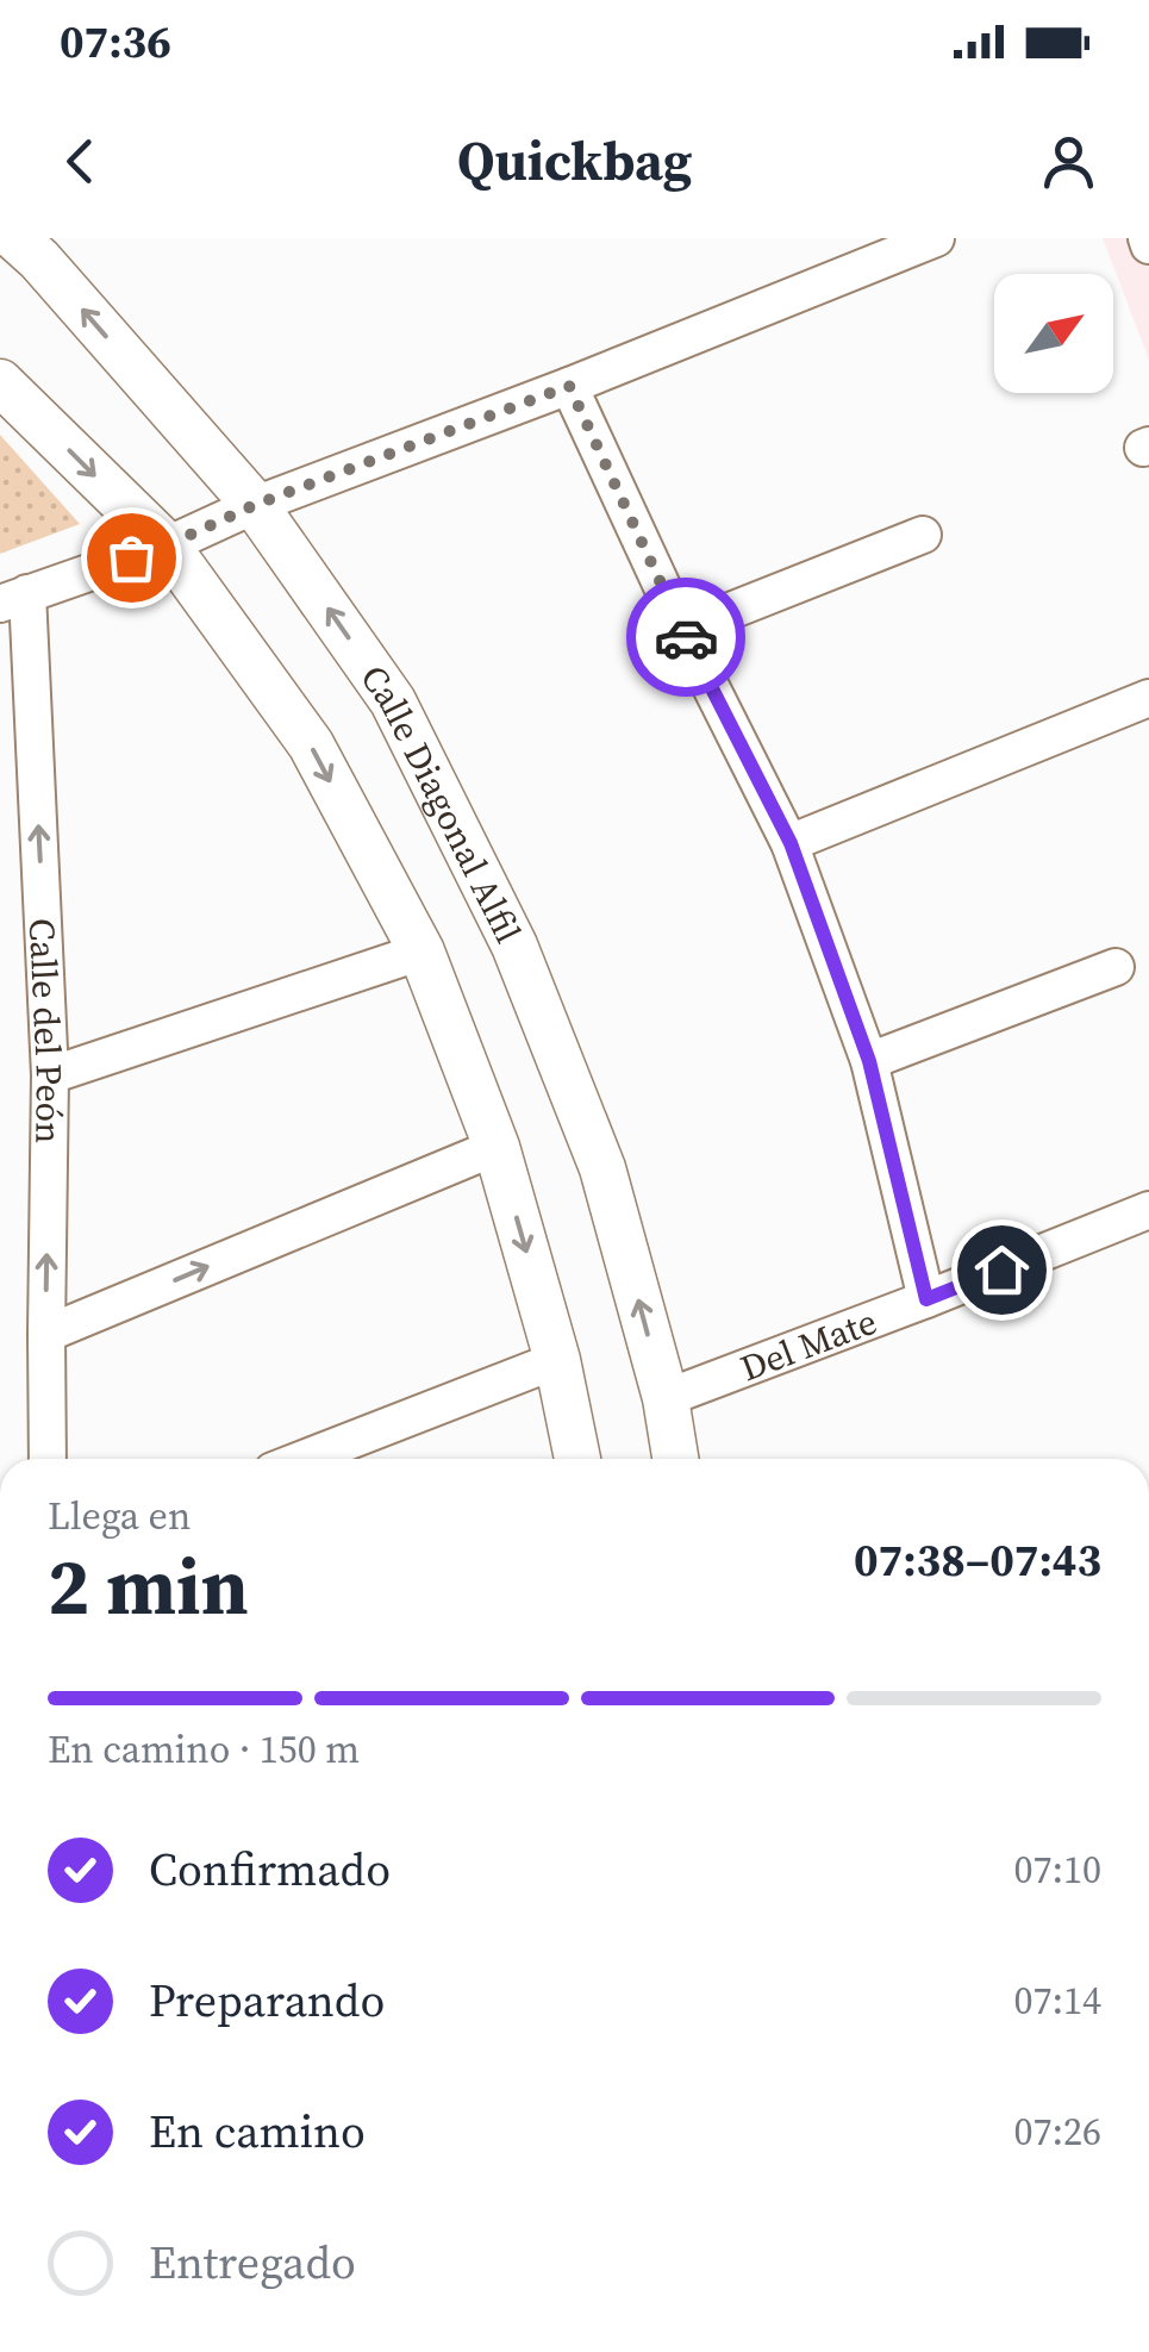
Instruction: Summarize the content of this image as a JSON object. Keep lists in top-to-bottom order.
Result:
{
  "streets": {
    "street": ["Calle Diagonal Alfil", "Calle del Peón", "Del Mate"]
  },
  "crossings": [
    ["Calle Diagonal Alfil", "Del Mate"]
  ],
  "one_way": ["Calle del Peón"],
  "north": "top right",
  "page": {
    "status": "07:36",
    "header": "Quickbag",
    "heading": ["2 min", "Llega en", "07:38–07:43"],
    "bar": "En camino · 150 m",
    "list": [
      ["Confirmado", "07:10"],
      ["Preparando", "07:14"],
      ["En camino", "07:26"],
      "Entregado"
    ]
  }
}
